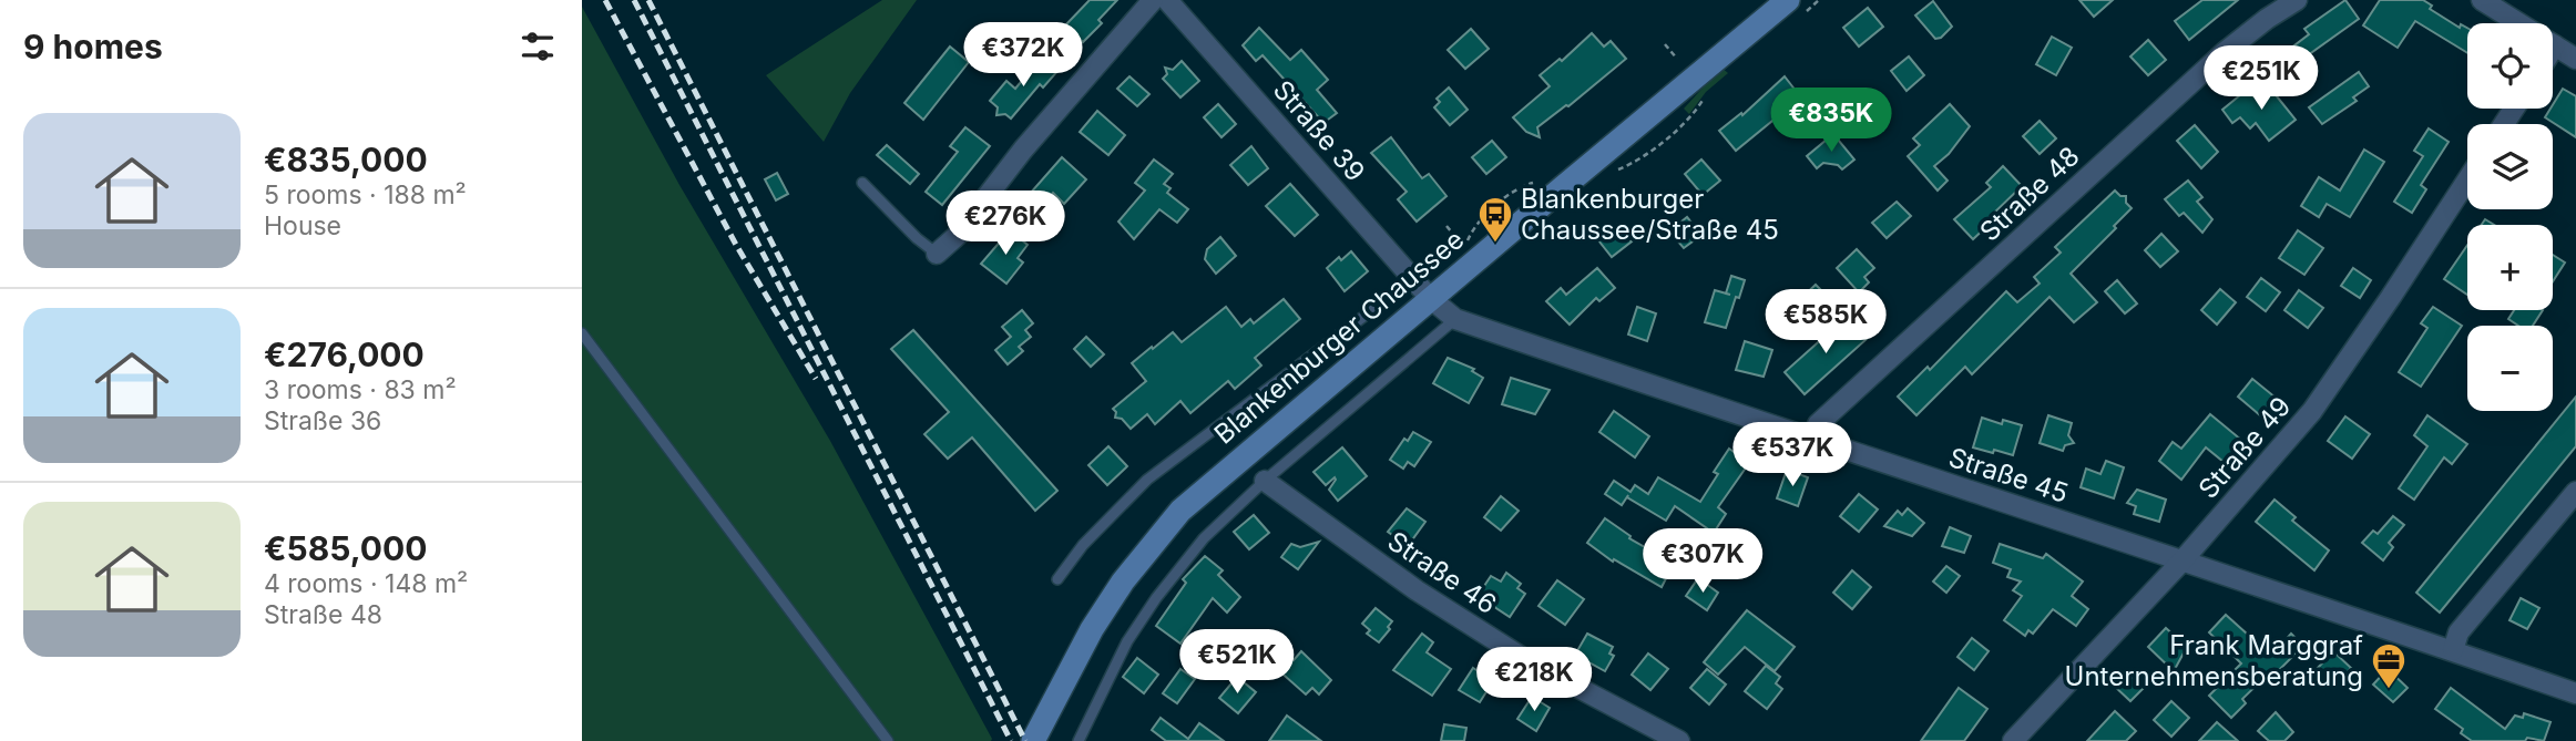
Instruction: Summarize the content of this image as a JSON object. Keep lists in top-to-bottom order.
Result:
{
  "streets": {
    "main road": ["Blankenburger Chaussee"],
    "street": [
      "Straße 39",
      "Straße 48",
      "Straße 49",
      "Straße 45",
      "Straße 46"
    ]
  },
  "crossings": [
    ["Straße 39", "Blankenburger Chaussee"],
    ["Straße 39", "Straße 45"],
    ["Straße 48", "Straße 45"],
    ["Blankenburger Chaussee", "Straße 45"],
    ["Straße 49", "Straße 45"]
  ],
  "places": {
    "bus stop": ["Blankenburger Chaussee/Straße 45"],
    "office": ["Frank Marggraf Unternehmensberatung"]
  },
  "page": {
    "heading": "9 homes",
    "price": [
      "€372K",
      "€251K",
      "€835K",
      "€276K",
      "€585K",
      "€537K",
      "€307K",
      "€521K",
      "€218K"
    ],
    "map_buttons": ["+", "−"],
    "list": [
      {
        "name": "€835,000",
        "note": "5 rooms · 188 m² · House"
      },
      {
        "name": "€276,000",
        "note": "3 rooms · 83 m² · Straße 36"
      },
      {
        "name": "€585,000",
        "note": "4 rooms · 148 m² · Straße 48"
      }
    ]
  }
}
